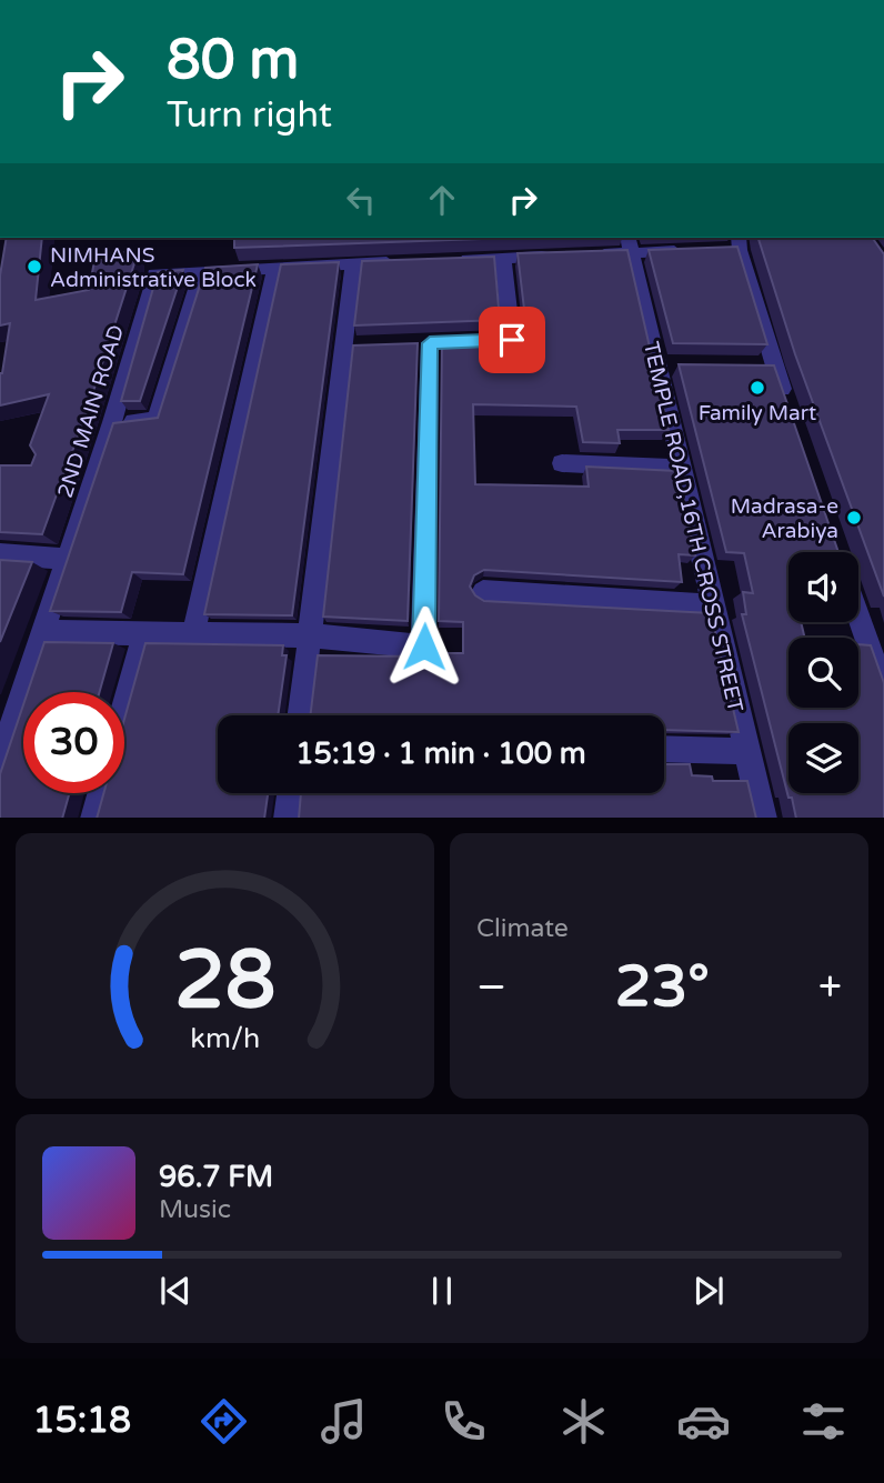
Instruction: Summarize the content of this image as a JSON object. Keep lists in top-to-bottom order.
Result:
{
  "streets": {
    "street": ["2ND MAIN ROAD", "TEMPLE ROAD,16TH CROSS STREET"]
  },
  "places": ["NIMHANS Administrative Block", "Family Mart", "Madrasa-e Arabiya"],
  "page": {
    "turn": ["80 m", "Turn right"],
    "limit": "30",
    "trip": "15:19 · 1 min · 100 m",
    "tile": "Climate",
    "heat": ["−", "23°", "+"],
    "song": ["96.7 FM", "Music"],
    "tabs": "15:18",
    "gauge": ["28", "km/h"]
  }
}
